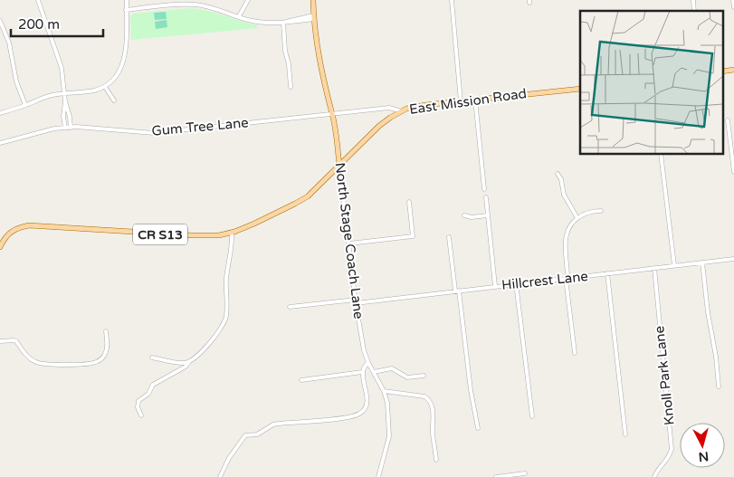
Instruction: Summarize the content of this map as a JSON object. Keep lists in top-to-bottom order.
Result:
{
  "streets": {
    "main road": ["East Mission Road", "CR S13", "North Stage Coach Lane"],
    "street": ["Gum Tree Lane", "Hillcrest Lane", "Knoll Park Lane"]
  },
  "crossings": [
    ["East Mission Road", "Gum Tree Lane"],
    ["East Mission Road", "North Stage Coach Lane"],
    ["Gum Tree Lane", "North Stage Coach Lane"],
    ["North Stage Coach Lane", "Hillcrest Lane"],
    ["Hillcrest Lane", "Knoll Park Lane"]
  ],
  "scale_bar": "200 m",
  "north": "bottom"
}
